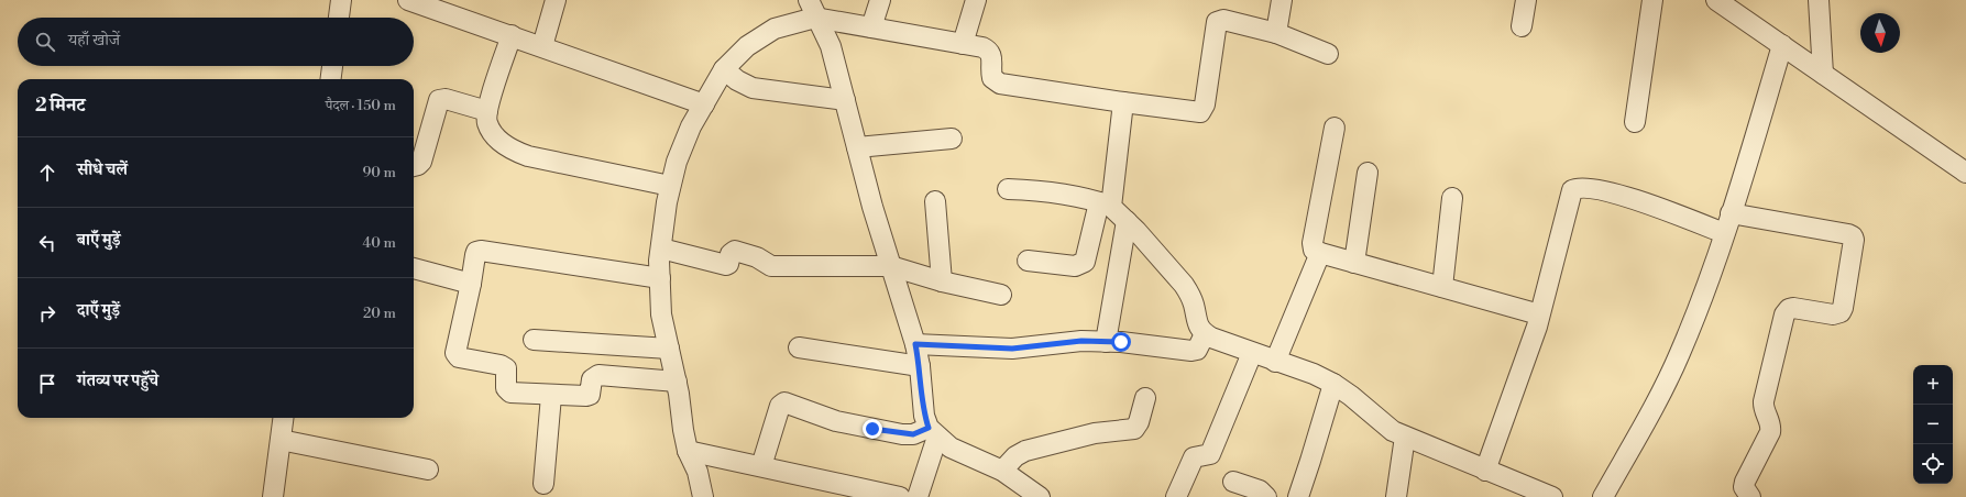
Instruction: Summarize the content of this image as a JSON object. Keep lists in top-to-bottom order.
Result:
{
  "north": "bottom",
  "page": {
    "search": "यहाँ खोजें",
    "heading": ["2 मिनट", "पैदल · 150 m"],
    "list": [
      ["सीधे चलें", "90 m"],
      ["बाएँ मुड़ें", "40 m"],
      ["दाएँ मुड़ें", "20 m"],
      "गंतव्य पर पहुँचे"
    ],
    "map_buttons": ["+", "−"]
  }
}
